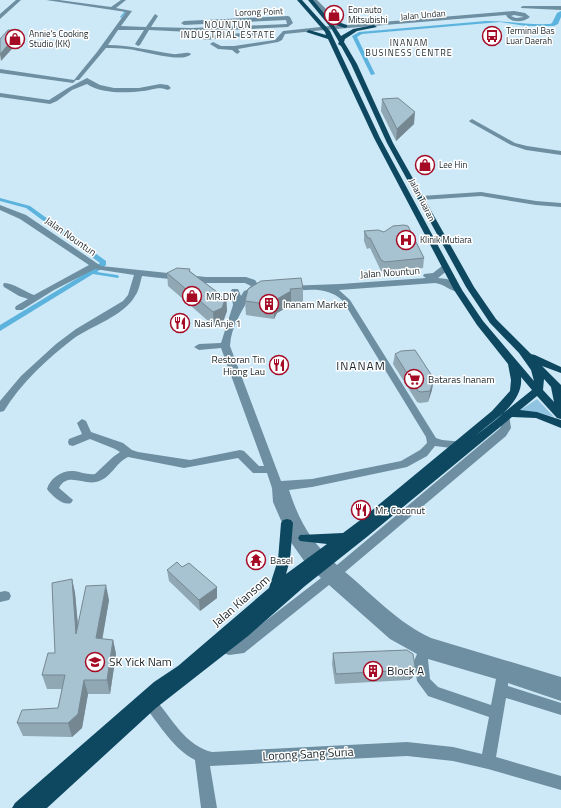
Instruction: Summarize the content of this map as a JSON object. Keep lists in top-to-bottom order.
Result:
{
  "streets": {
    "main road": ["Jalan Tuaran", "Jalan Kiansom"],
    "street": [
      "Lorong Point",
      "Jalan Undan",
      "Jalan Nountun",
      "Lorong Sang Suria"
    ]
  },
  "crossings": [
    ["Jalan Undan", "Jalan Tuaran"],
    ["Jalan Tuaran", "Jalan Nountun"],
    ["Jalan Tuaran", "Jalan Kiansom"]
  ],
  "districts": ["NOUNTUN INDUSTRIAL ESTATE", "INANAM BUSINESS CENTRE", "INANAM"],
  "places": {
    "shop": [
      "Eon auto Mitsubishi",
      "Annie's Cooking Studio (KK)",
      "Lee Hin",
      "MR.DIY"
    ],
    "bus stop": ["Terminal Bas Luar Daerah"],
    "hospital": ["Klinik Mutiara"],
    "building": ["Inanam Market", "Block A"],
    "restaurant": ["Nasi Anje 1", "Restoran Tin Hiong Lau", "Mr. Coconut"],
    "supermarket": ["Bataras Inanam"],
    "temple": ["Basel"],
    "school or university": ["SK Yick Nam"]
  }
}
